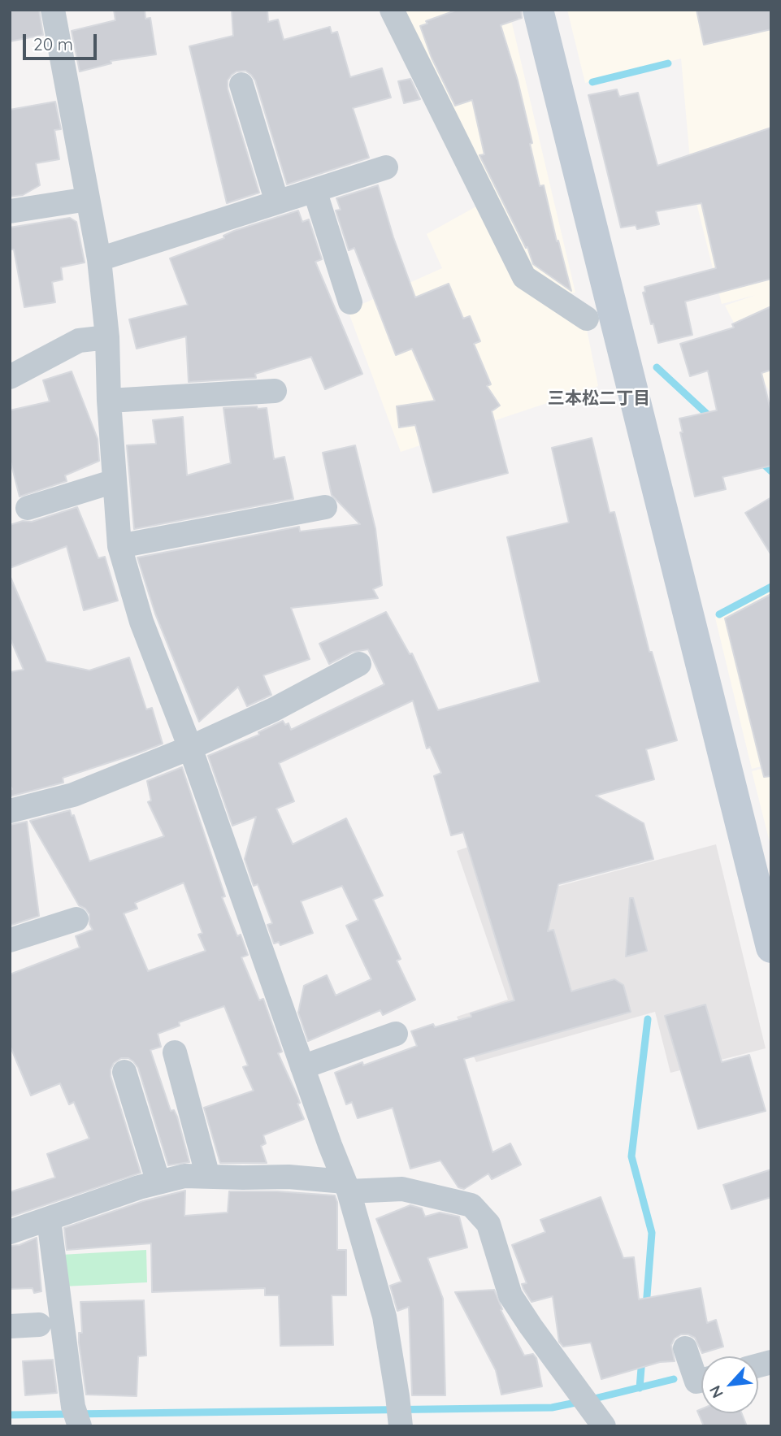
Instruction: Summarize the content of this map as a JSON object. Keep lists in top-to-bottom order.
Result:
{
  "districts": ["三本松二丁目"],
  "scale_bar": "20 m",
  "north": "bottom left"
}
